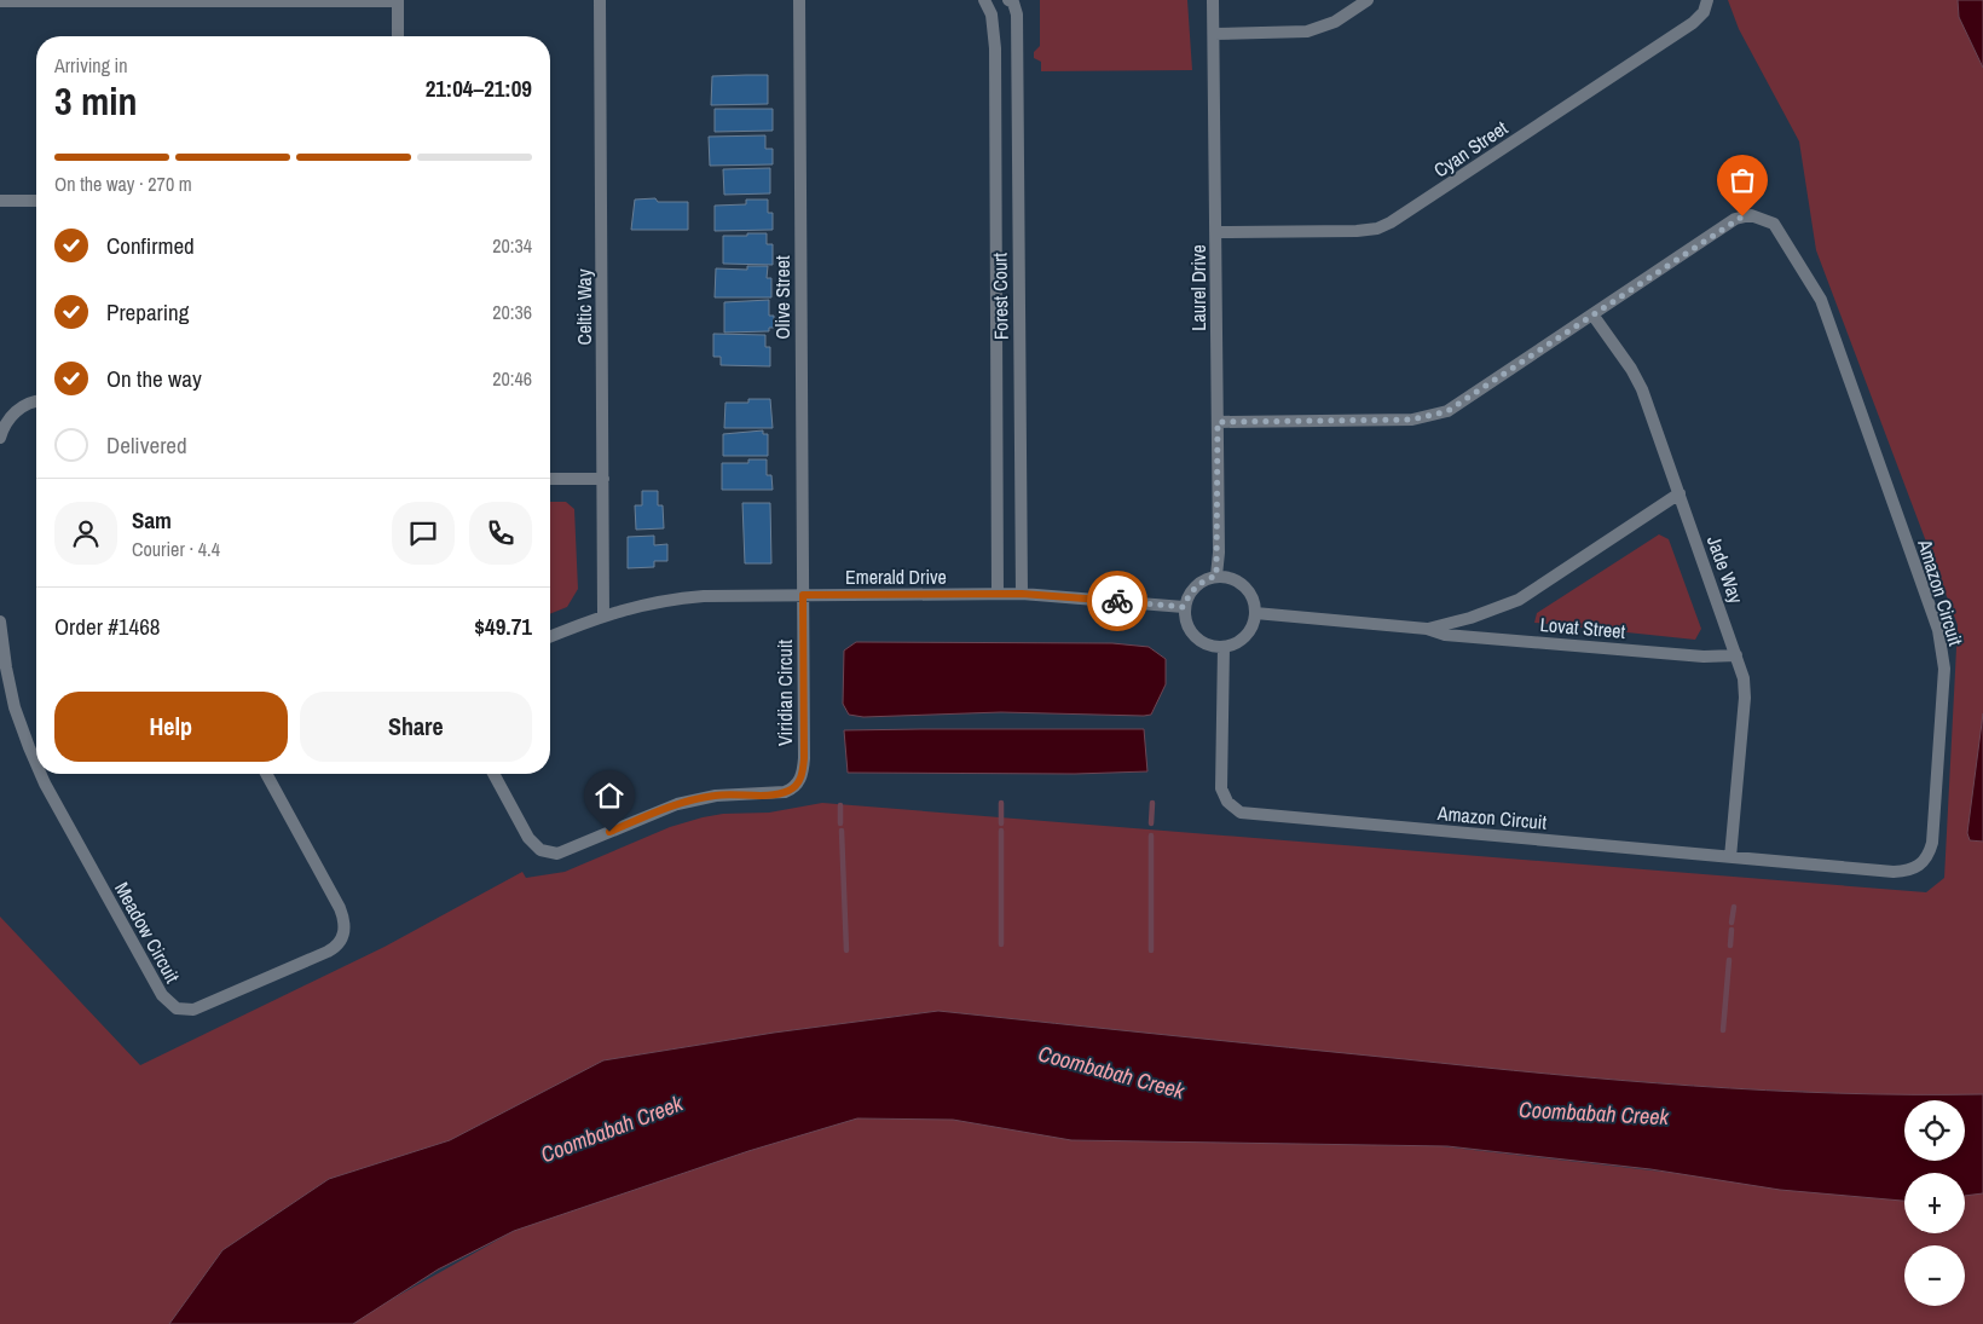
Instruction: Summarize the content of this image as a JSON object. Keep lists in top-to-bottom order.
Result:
{
  "streets": {
    "street": [
      "Cyan Street",
      "Laurel Drive",
      "Forest Court",
      "Olive Street",
      "Celtic Way",
      "Jade Way",
      "Emerald Drive",
      "Amazon Circuit",
      "Lovat Street",
      "Viridian Circuit",
      "Meadow Circuit"
    ]
  },
  "crossings": [
    ["Cyan Street", "Laurel Drive"],
    ["Laurel Drive", "Emerald Drive"],
    ["Laurel Drive", "Amazon Circuit"],
    ["Laurel Drive", "Lovat Street"],
    ["Forest Court", "Emerald Drive"],
    ["Olive Street", "Emerald Drive"],
    ["Olive Street", "Viridian Circuit"],
    ["Celtic Way", "Emerald Drive"],
    ["Jade Way", "Amazon Circuit"],
    ["Jade Way", "Lovat Street"],
    ["Emerald Drive", "Amazon Circuit"],
    ["Emerald Drive", "Lovat Street"],
    ["Emerald Drive", "Viridian Circuit"],
    ["Amazon Circuit", "Lovat Street"]
  ],
  "water": ["Coombabah Creek"],
  "page": {
    "heading": ["3 min", "Arriving in", "21:04–21:09"],
    "panel": [
      "Sam",
      "Courier · 4.4",
      "Order #1468",
      "$49.71"
    ],
    "bar": "On the way · 270 m",
    "list": [
      ["Confirmed", "20:34"],
      ["Preparing", "20:36"],
      ["On the way", "20:46"],
      "Delivered"
    ],
    "buttons": ["Help", "Share"],
    "map_buttons": ["+", "−"]
  }
}
